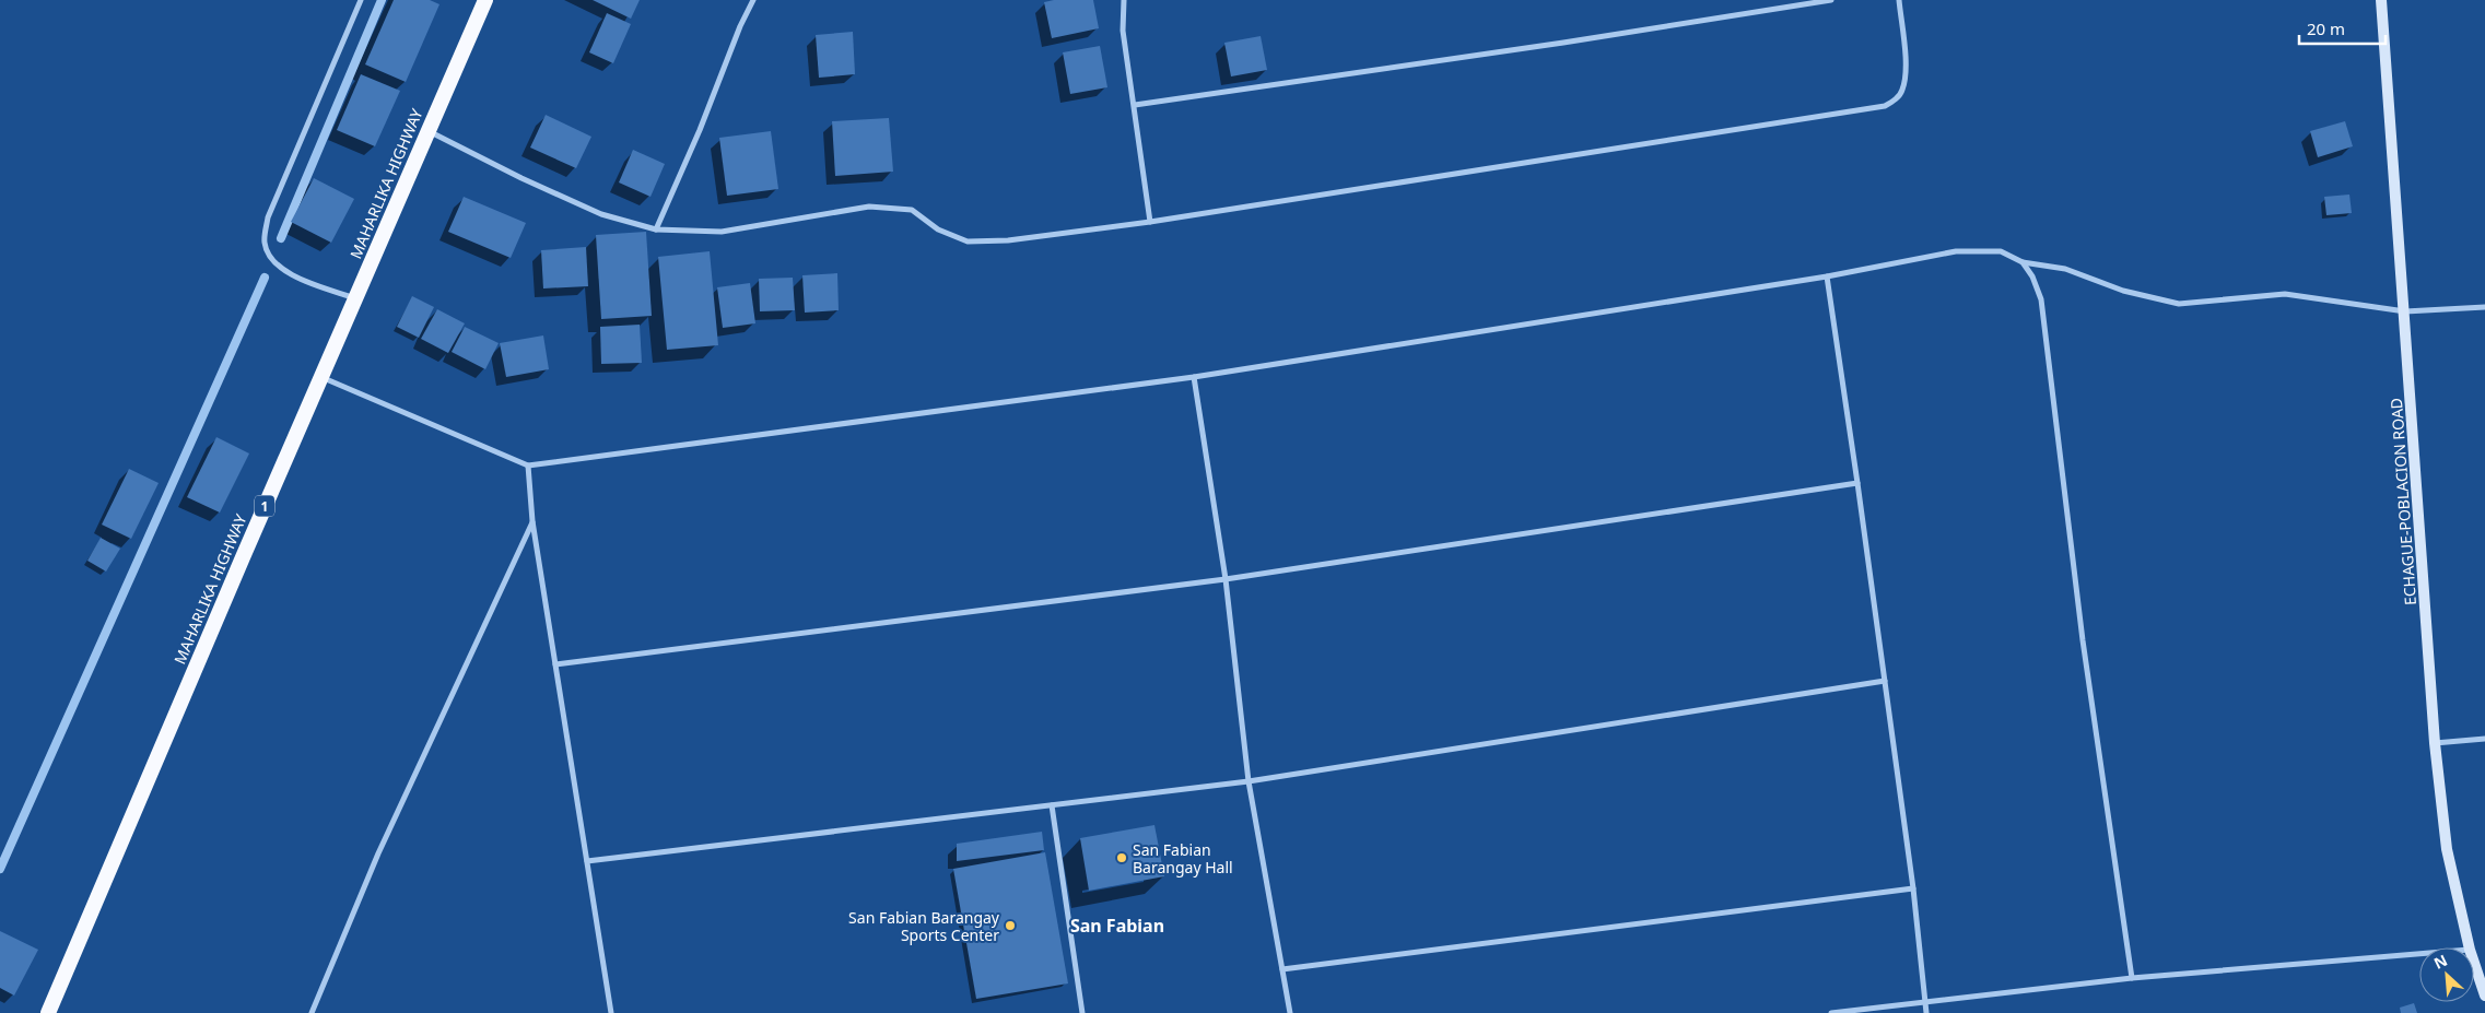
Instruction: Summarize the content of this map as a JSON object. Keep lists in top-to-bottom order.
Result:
{
  "streets": {
    "highway": ["MAHARLIKA HIGHWAY", "1"],
    "main road": ["ECHAGUE-POBLACION ROAD"]
  },
  "districts": ["San Fabian"],
  "places": ["San Fabian Barangay Hall", "San Fabian Barangay Sports Center"],
  "scale_bar": "20 m",
  "north": "top left"
}
